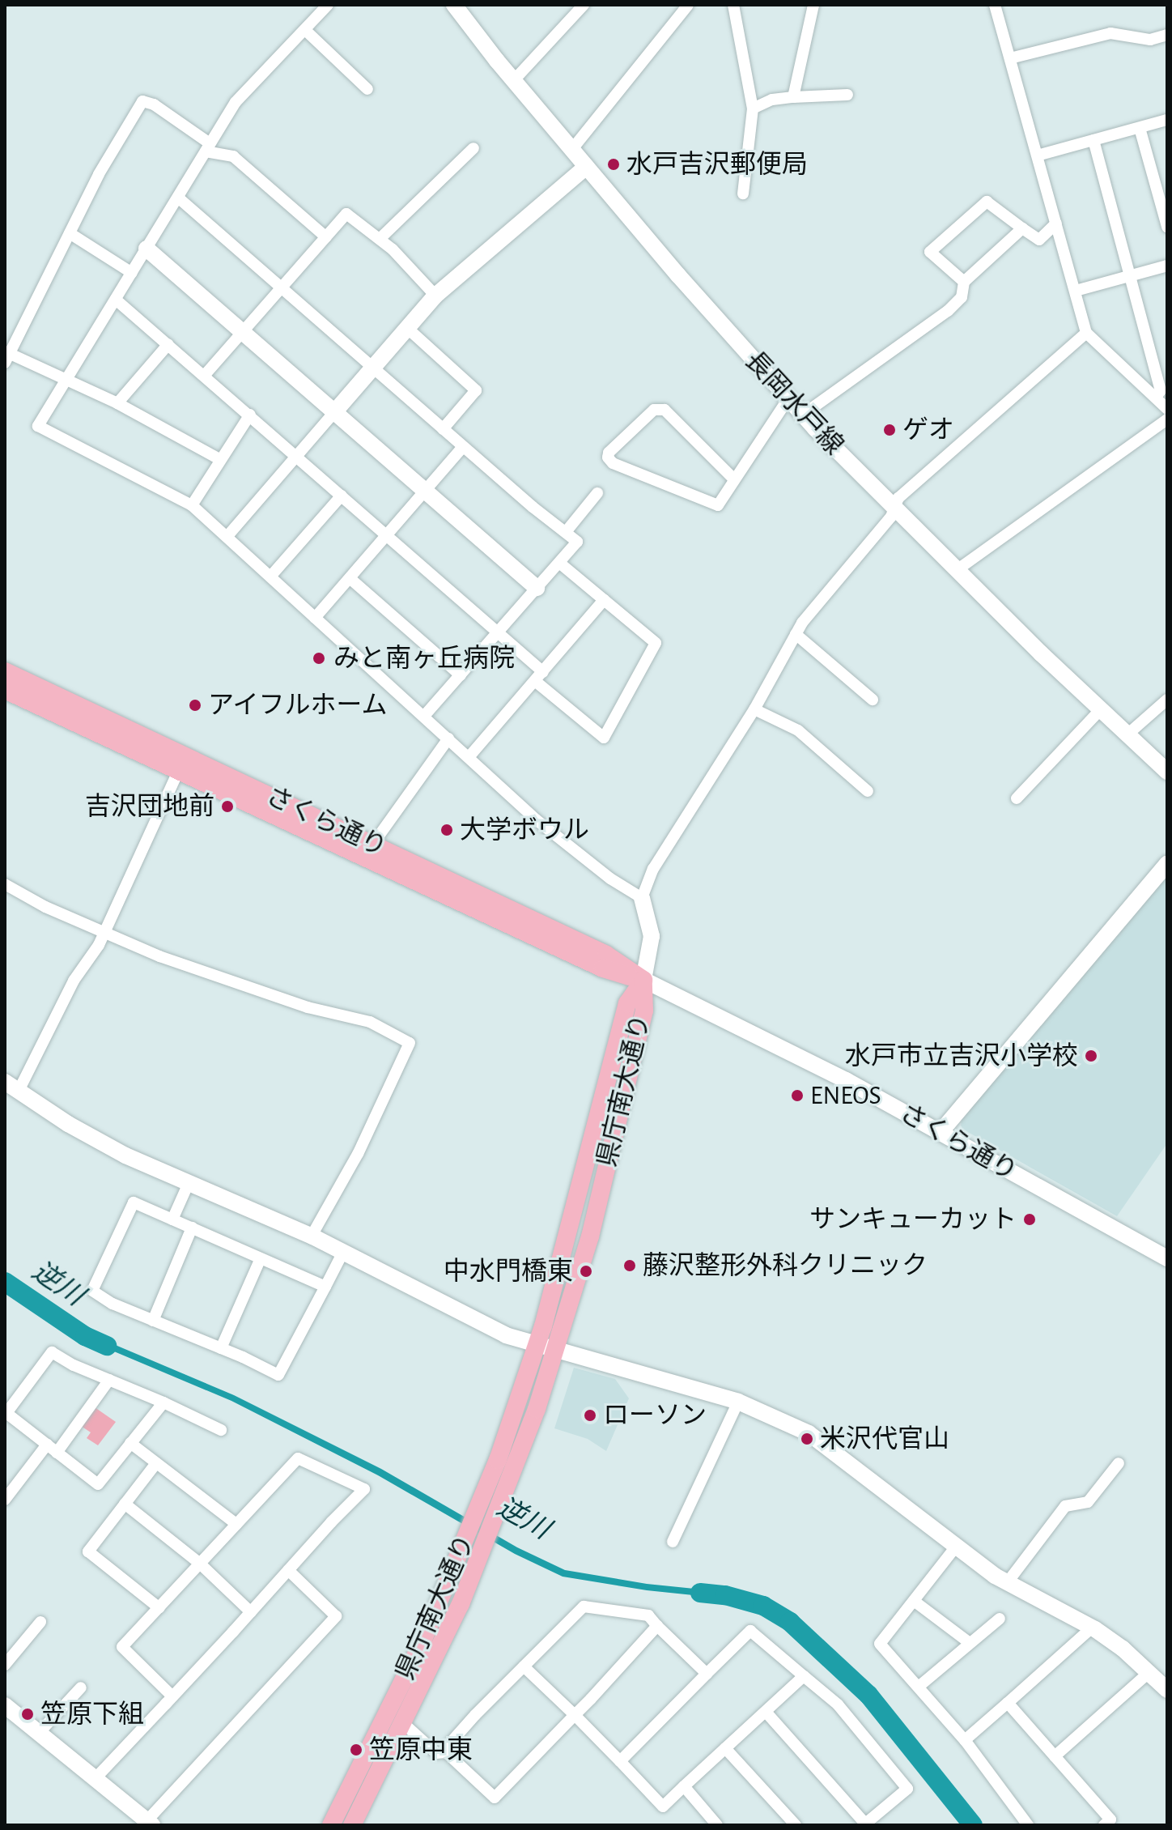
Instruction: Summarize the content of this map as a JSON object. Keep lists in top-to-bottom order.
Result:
{
  "streets": {
    "main road": ["さくら通り", "県庁南大通り"],
    "street": ["長岡水戸線"]
  },
  "crossings": [
    ["さくら通り", "県庁南大通り"]
  ],
  "water": ["逆川"],
  "places": [
    "水戸吉沢郵便局",
    "ゲオ",
    "みと南ヶ丘病院",
    "アイフルホーム",
    "吉沢団地前",
    "大学ボウル",
    "水戸市立吉沢小学校",
    "ENEOS",
    "サンキューカット",
    "藤沢整形外科クリニック",
    "中水門橋東",
    "ローソン",
    "米沢代官山",
    "笠原下組",
    "笠原中東"
  ]
}
